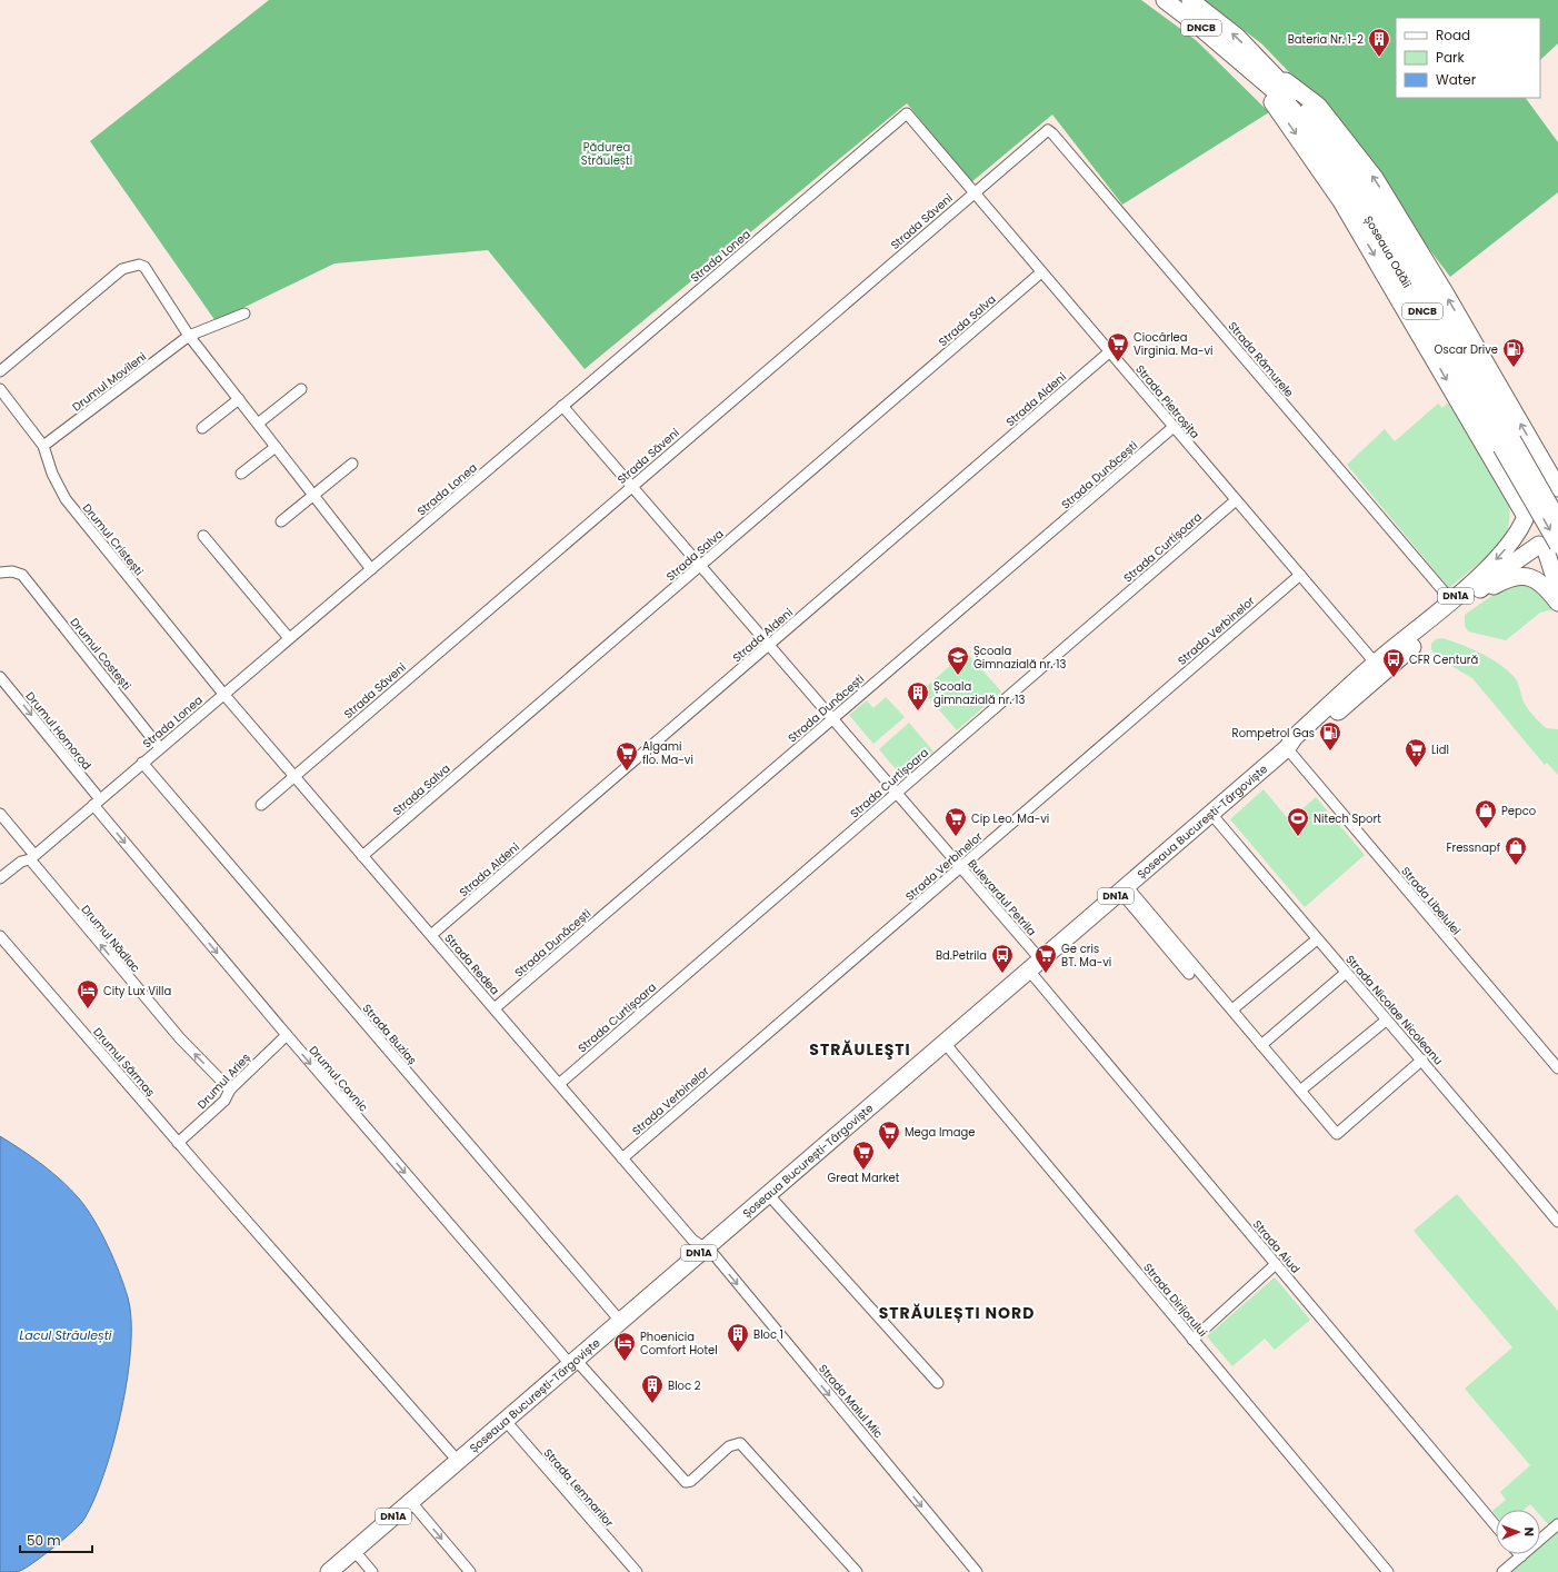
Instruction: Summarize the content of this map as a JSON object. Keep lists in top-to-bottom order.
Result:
{
  "streets": {
    "main road": [
      "DNCB",
      "Șoseaua Odăii",
      "DN1A",
      "Șoseaua București-Târgoviște"
    ],
    "street": [
      "Strada Săveni",
      "Strada Lonea",
      "Strada Salva",
      "Strada Rămurele",
      "Drumul Movileni",
      "Strada Aldeni",
      "Strada Pietroșița",
      "Strada Dunăcești",
      "Drumul Cristești",
      "Strada Curtișoara",
      "Strada Verbinelor",
      "Drumul Costești",
      "Drumul Homorod",
      "Bulevardul Petrila",
      "Strada Libelulei",
      "Drumul Nădlac",
      "Strada Redea",
      "Strada Nicolae Nicoleanu",
      "Strada Buziaș",
      "Drumul Sărmaș",
      "Drumul Cavnic",
      "Drumul Arieș",
      "Strada Aiud",
      "Strada Dirijorului",
      "Strada Malul Mic",
      "Strada Lemnarilor"
    ]
  },
  "crossings": [
    ["Strada Săveni", "Strada Rămurele"],
    ["Strada Săveni", "Strada Pietroșița"],
    ["Strada Săveni", "Bulevardul Petrila"],
    ["Strada Săveni", "Strada Redea"],
    ["Șoseaua Odăii", "Șoseaua București-Târgoviște"],
    ["Strada Lonea", "Strada Pietroșița"],
    ["Strada Lonea", "Drumul Cristești"],
    ["Strada Lonea", "Drumul Costești"],
    ["Strada Lonea", "Drumul Homorod"],
    ["Strada Lonea", "Bulevardul Petrila"],
    ["Strada Lonea", "Drumul Nădlac"],
    ["Strada Lonea", "Strada Redea"],
    ["Strada Lonea", "Strada Buziaș"],
    ["Strada Lonea", "Drumul Cavnic"],
    ["Strada Salva", "Strada Pietroșița"],
    ["Strada Salva", "Bulevardul Petrila"],
    ["Strada Salva", "Strada Redea"],
    ["Strada Rămurele", "Șoseaua București-Târgoviște"],
    ["Drumul Movileni", "Drumul Cristești"],
    ["Strada Aldeni", "Strada Pietroșița"],
    ["Strada Aldeni", "Bulevardul Petrila"],
    ["Strada Aldeni", "Strada Redea"],
    ["Strada Pietroșița", "Strada Dunăcești"],
    ["Strada Pietroșița", "Strada Curtișoara"],
    ["Strada Pietroșița", "Strada Verbinelor"],
    ["Strada Pietroșița", "Șoseaua București-Târgoviște"],
    ["Strada Dunăcești", "Bulevardul Petrila"],
    ["Strada Dunăcești", "Strada Redea"],
    ["Drumul Cristești", "Strada Redea"],
    ["Strada Curtișoara", "Bulevardul Petrila"],
    ["Strada Curtișoara", "Strada Redea"],
    ["DN1A", "Șoseaua București-Târgoviște"],
    ["Strada Verbinelor", "Bulevardul Petrila"],
    ["Strada Verbinelor", "Strada Redea"],
    ["Drumul Homorod", "Drumul Cavnic"],
    ["Șoseaua București-Târgoviște", "Bulevardul Petrila"],
    ["Șoseaua București-Târgoviște", "Strada Libelulei"],
    ["Șoseaua București-Târgoviște", "Strada Redea"],
    ["Șoseaua București-Târgoviște", "Strada Nicolae Nicoleanu"],
    ["Șoseaua București-Târgoviște", "Strada Buziaș"],
    ["Șoseaua București-Târgoviște", "Drumul Sărmaș"],
    ["Șoseaua București-Târgoviște", "Drumul Cavnic"],
    ["Șoseaua București-Târgoviște", "Strada Aiud"],
    ["Șoseaua București-Târgoviște", "Strada Dirijorului"],
    ["Șoseaua București-Târgoviște", "Strada Malul Mic"],
    ["Șoseaua București-Târgoviște", "Strada Lemnarilor"],
    ["Bulevardul Petrila", "Strada Aiud"],
    ["Drumul Nădlac", "Drumul Arieș"],
    ["Strada Redea", "Strada Malul Mic"],
    ["Drumul Sărmaș", "Drumul Arieș"],
    ["Drumul Cavnic", "Drumul Arieș"]
  ],
  "one_way": ["Drumul Homorod", "Drumul Nădlac", "Drumul Cavnic"],
  "districts": ["STRĂULEŞTI", "STRĂULEȘTI NORD"],
  "water": ["Lacul Străulești"],
  "parks": ["Pădurea Străulești"],
  "places": {
    "building": [
      "Bateria Nr. 1-2",
      "Școala gimnazială nr. 13",
      "Bloc 1",
      "Bloc 2"
    ],
    "supermarket": [
      "Ciocârlea Virginia. Ma-vi",
      "Lidl",
      "Algami flo. Ma-vi",
      "Cip Leo. Ma-vi",
      "Ge cris BT. Ma-vi",
      "Mega Image",
      "Great Market"
    ],
    "fuel station": ["Oscar Drive", "Rompetrol Gas"],
    "school or university": ["Școala Gimnazială nr. 13"],
    "bus stop": ["CFR Centură", "Bd.Petrila"],
    "shop": ["Pepco", "Fressnapf"],
    "sports": ["Nitech Sport"],
    "hotel": ["City Lux Villa", "Phoenicia Comfort Hotel"]
  },
  "legend": ["Road", "Park", "Water"],
  "scale_bar": "50 m",
  "north": "right"
}
